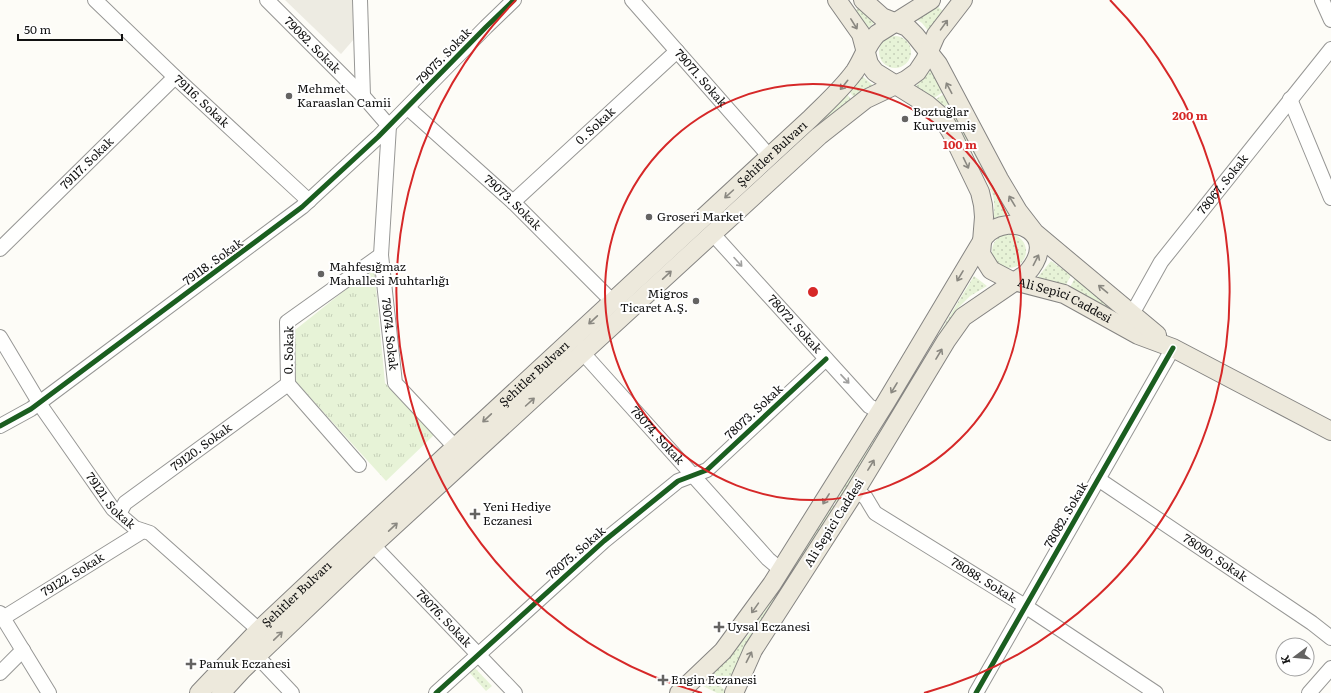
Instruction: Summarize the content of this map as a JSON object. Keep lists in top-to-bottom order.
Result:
{
  "streets": {
    "main road": ["Şehitler Bulvarı", "Ali Sepici Caddesi"],
    "street": [
      "79082. Sokak",
      "79075. Sokak",
      "79071. Sokak",
      "79116. Sokak",
      "0. Sokak",
      "79117. Sokak",
      "78067. Sokak",
      "79073. Sokak",
      "79118. Sokak",
      "78072. Sokak",
      "79074. Sokak",
      "78073. Sokak",
      "78074. Sokak",
      "79120. Sokak",
      "79121. Sokak",
      "78082. Sokak",
      "78075. Sokak",
      "78090. Sokak",
      "79122. Sokak",
      "78088. Sokak",
      "78076. Sokak"
    ]
  },
  "crossings": [
    ["79082. Sokak", "79075. Sokak"],
    ["79082. Sokak", "79118. Sokak"],
    ["79082. Sokak", "79074. Sokak"],
    ["79075. Sokak", "79073. Sokak"],
    ["79075. Sokak", "79118. Sokak"],
    ["79075. Sokak", "79074. Sokak"],
    ["79071. Sokak", "0. Sokak"],
    ["79071. Sokak", "Şehitler Bulvarı"],
    ["79116. Sokak", "79117. Sokak"],
    ["79116. Sokak", "79118. Sokak"],
    ["0. Sokak", "79073. Sokak"],
    ["0. Sokak", "79074. Sokak"],
    ["0. Sokak", "79120. Sokak"],
    ["Şehitler Bulvarı", "79073. Sokak"],
    ["Şehitler Bulvarı", "Ali Sepici Caddesi"],
    ["Şehitler Bulvarı", "78072. Sokak"],
    ["Şehitler Bulvarı", "79074. Sokak"],
    ["Şehitler Bulvarı", "78074. Sokak"],
    ["Şehitler Bulvarı", "79121. Sokak"],
    ["Şehitler Bulvarı", "78076. Sokak"],
    ["78067. Sokak", "Ali Sepici Caddesi"],
    ["79118. Sokak", "79074. Sokak"],
    ["79118. Sokak", "79121. Sokak"],
    ["Ali Sepici Caddesi", "78072. Sokak"],
    ["Ali Sepici Caddesi", "78074. Sokak"],
    ["Ali Sepici Caddesi", "78082. Sokak"],
    ["Ali Sepici Caddesi", "78088. Sokak"],
    ["78072. Sokak", "78073. Sokak"],
    ["78073. Sokak", "78074. Sokak"],
    ["78073. Sokak", "78075. Sokak"],
    ["78074. Sokak", "78075. Sokak"],
    ["79120. Sokak", "79121. Sokak"],
    ["79121. Sokak", "79122. Sokak"],
    ["78082. Sokak", "78090. Sokak"],
    ["78082. Sokak", "78088. Sokak"],
    ["78075. Sokak", "78076. Sokak"]
  ],
  "one_way": ["78072. Sokak"],
  "places": {
    "other": [
      "Mehmet Karaaslan Camii",
      "Boztuğlar Kuruyemiş",
      "Groseri Market",
      "Mahfesığmaz Mahallesi Muhtarlığı",
      "Migros Ticaret A.Ş."
    ],
    "health": [
      "Yeni Hediye Eczanesi",
      "Uysal Eczanesi",
      "Pamuk Eczanesi",
      "Engin Eczanesi"
    ]
  },
  "scale_bar": "50 m",
  "north": "left",
  "rings": ["200 m", "100 m"]
}
